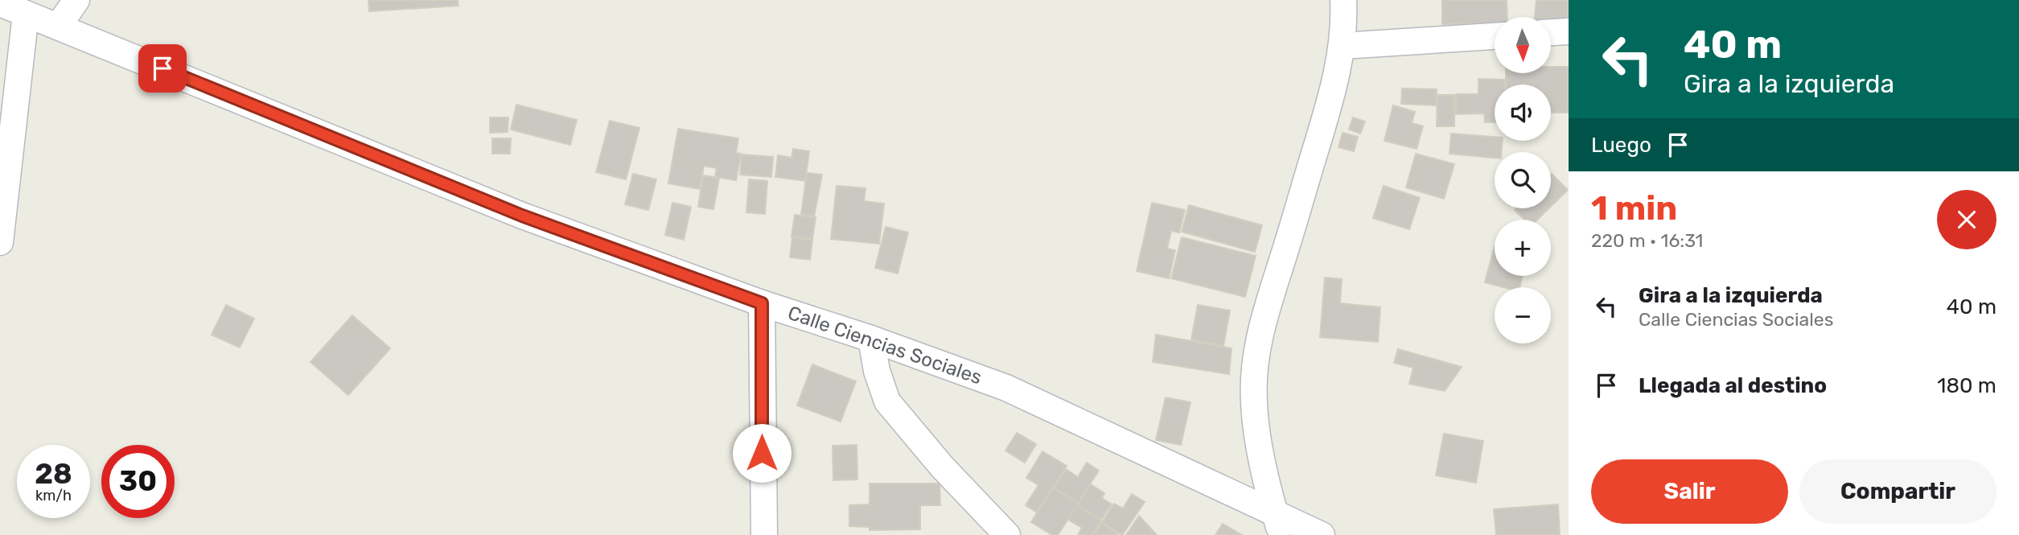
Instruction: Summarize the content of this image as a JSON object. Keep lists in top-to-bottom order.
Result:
{
  "streets": {
    "street": ["Calle Ciencias Sociales"]
  },
  "north": "bottom",
  "page": {
    "turn": ["40 m", "Gira a la izquierda"],
    "map_buttons": ["+", "−"],
    "then": "Luego",
    "heading": ["1 min", "220 m · 16:31"],
    "list": [
      {
        "name": "Gira a la izquierda",
        "note": "Calle Ciencias Sociales",
        "value": "40 m"
      },
      {
        "name": "Llegada al destino",
        "value": "180 m"
      }
    ],
    "speed": "28 km/h",
    "limit": "30",
    "buttons": ["Salir", "Compartir"]
  }
}
